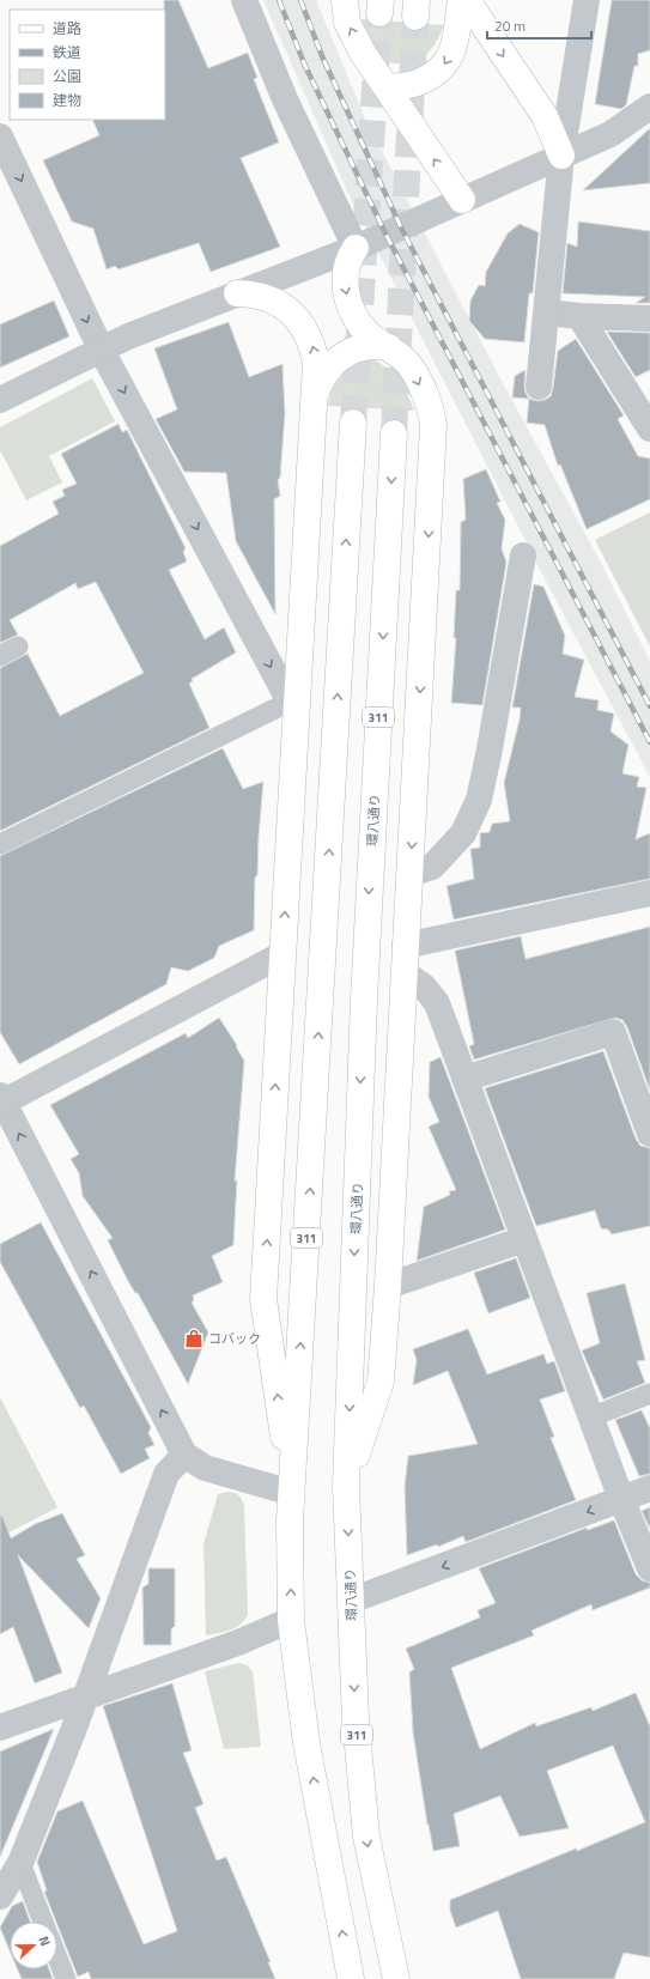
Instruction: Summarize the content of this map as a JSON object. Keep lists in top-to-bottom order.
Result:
{
  "streets": {
    "main road": ["311", "環八通り"]
  },
  "places": {
    "shop": ["コバック"]
  },
  "legend": [
    "道路",
    "鉄道",
    "公園",
    "建物"
  ],
  "scale_bar": "20 m",
  "north": "right"
}
